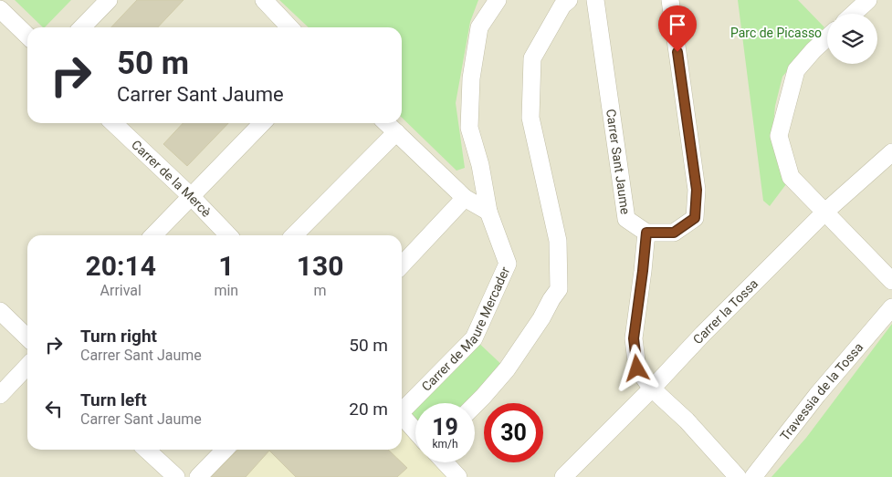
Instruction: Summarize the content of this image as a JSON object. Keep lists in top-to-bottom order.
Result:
{
  "streets": {
    "street": [
      "Carrer Sant Jaume",
      "Carrer de la Mercè",
      "Carrer la Tossa",
      "Carrer de Maure Mercader",
      "Travessia de la Tossa"
    ]
  },
  "parks": ["Parc de Picasso"],
  "page": {
    "turn": ["50 m", "Carrer Sant Jaume"],
    "eta": [
      "20:14",
      "Arrival",
      "1",
      "min",
      "130",
      "m"
    ],
    "list": [
      {
        "name": "Turn right",
        "note": "Carrer Sant Jaume",
        "value": "50 m"
      },
      {
        "name": "Turn left",
        "note": "Carrer Sant Jaume",
        "value": "20 m"
      }
    ],
    "speed": "19 km/h",
    "limit": "30"
  }
}
